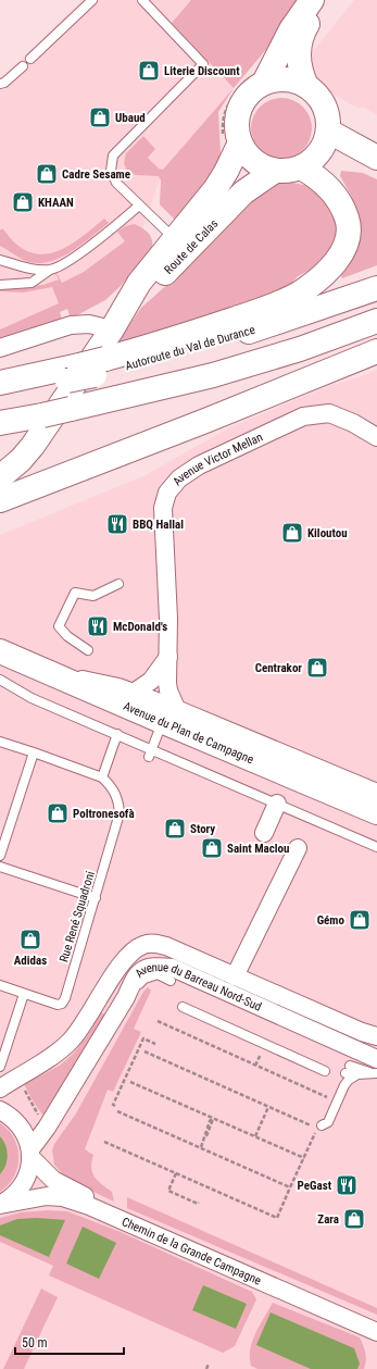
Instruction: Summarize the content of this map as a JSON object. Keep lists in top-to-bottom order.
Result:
{
  "streets": {
    "main road": ["Route de Calas", "Autoroute du Val de Durance", "Avenue du Plan de Campagne"],
    "street": ["Avenue Victor Mellan", "Avenue du Barreau Nord-Sud", "Chemin de la Grande Campagne"],
    "lane": ["Rue René Squadroni"]
  },
  "crossings": [
    ["Avenue Victor Mellan", "Avenue du Plan de Campagne"],
    ["Avenue du Barreau Nord-Sud", "Chemin de la Grande Campagne"]
  ],
  "places": {
    "shop": [
      "Literie Discount",
      "Ubaud",
      "Cadre Sesame",
      "KHAAN",
      "Kiloutou",
      "Centrakor",
      "Poltronesofà",
      "Story",
      "Saint Maclou",
      "Gémo",
      "Adidas",
      "Zara"
    ],
    "restaurant": ["BBQ Hallal", "McDonald's", "PeGast"]
  },
  "scale_bar": "50 m"
}
